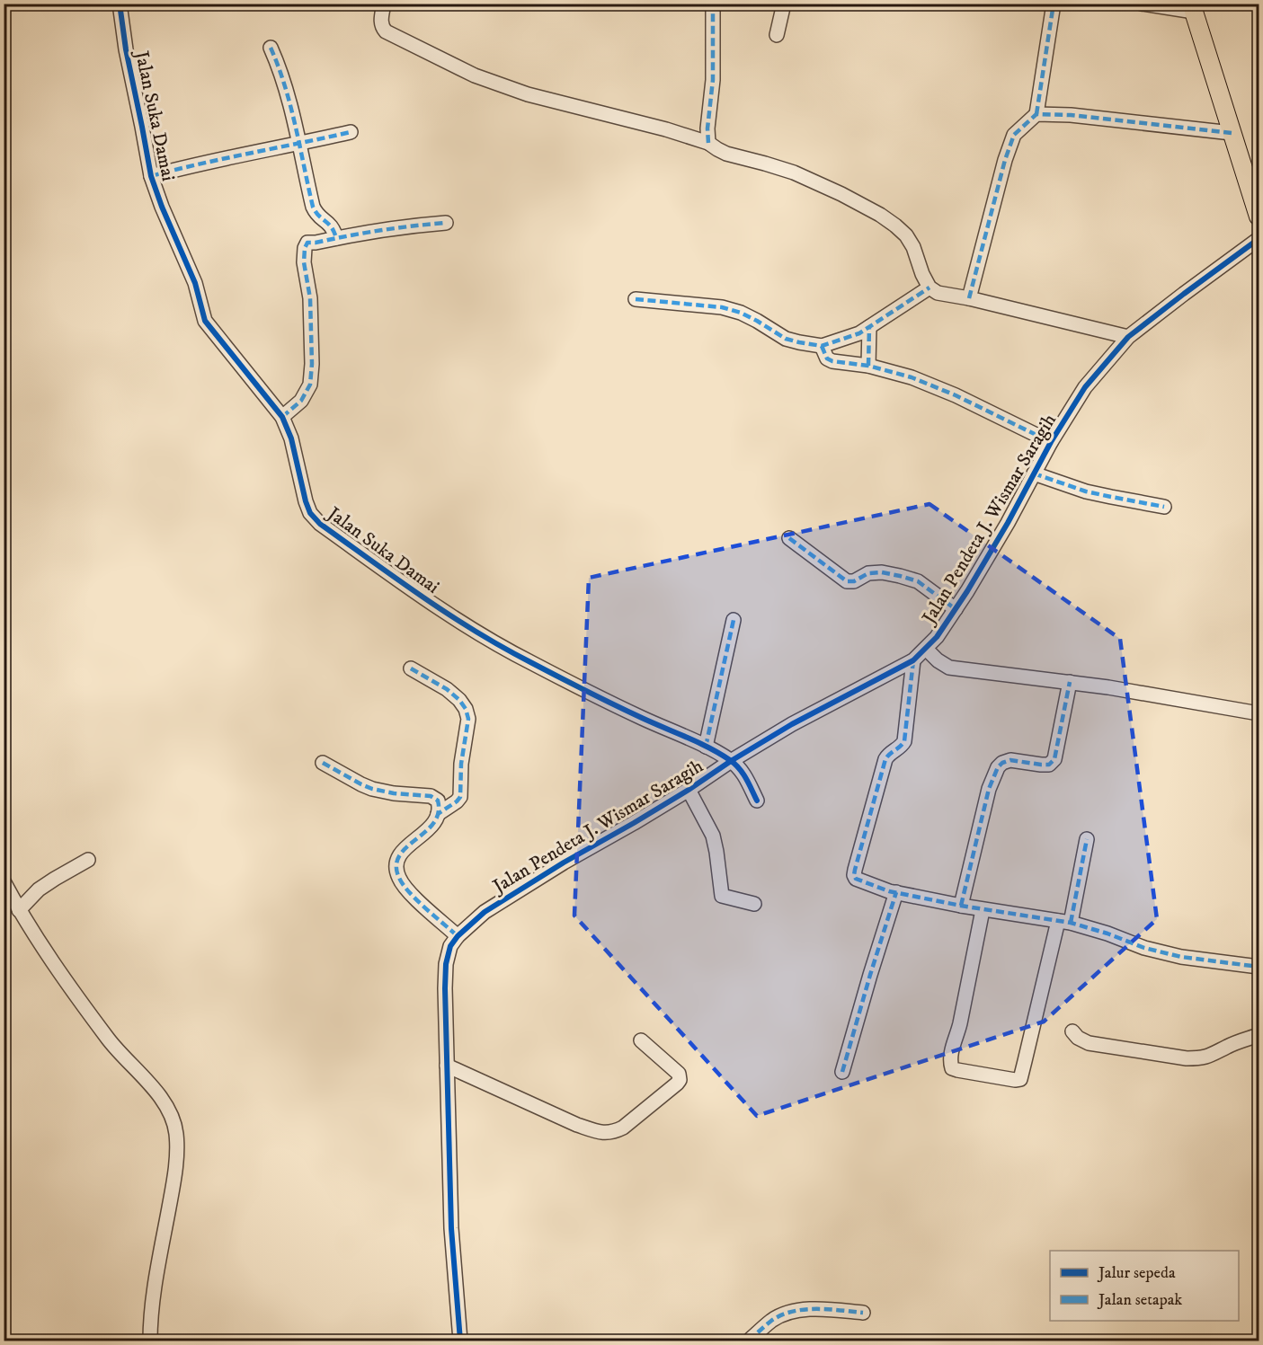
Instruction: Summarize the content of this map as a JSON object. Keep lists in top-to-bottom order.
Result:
{
  "streets": {
    "street": ["Jalan Suka Damai", "Jalan Pendeta J. Wismar Saragih"]
  },
  "crossings": [
    ["Jalan Suka Damai", "Jalan Pendeta J. Wismar Saragih"]
  ],
  "legend": ["Jalur sepeda", "Jalan setapak"]
}
